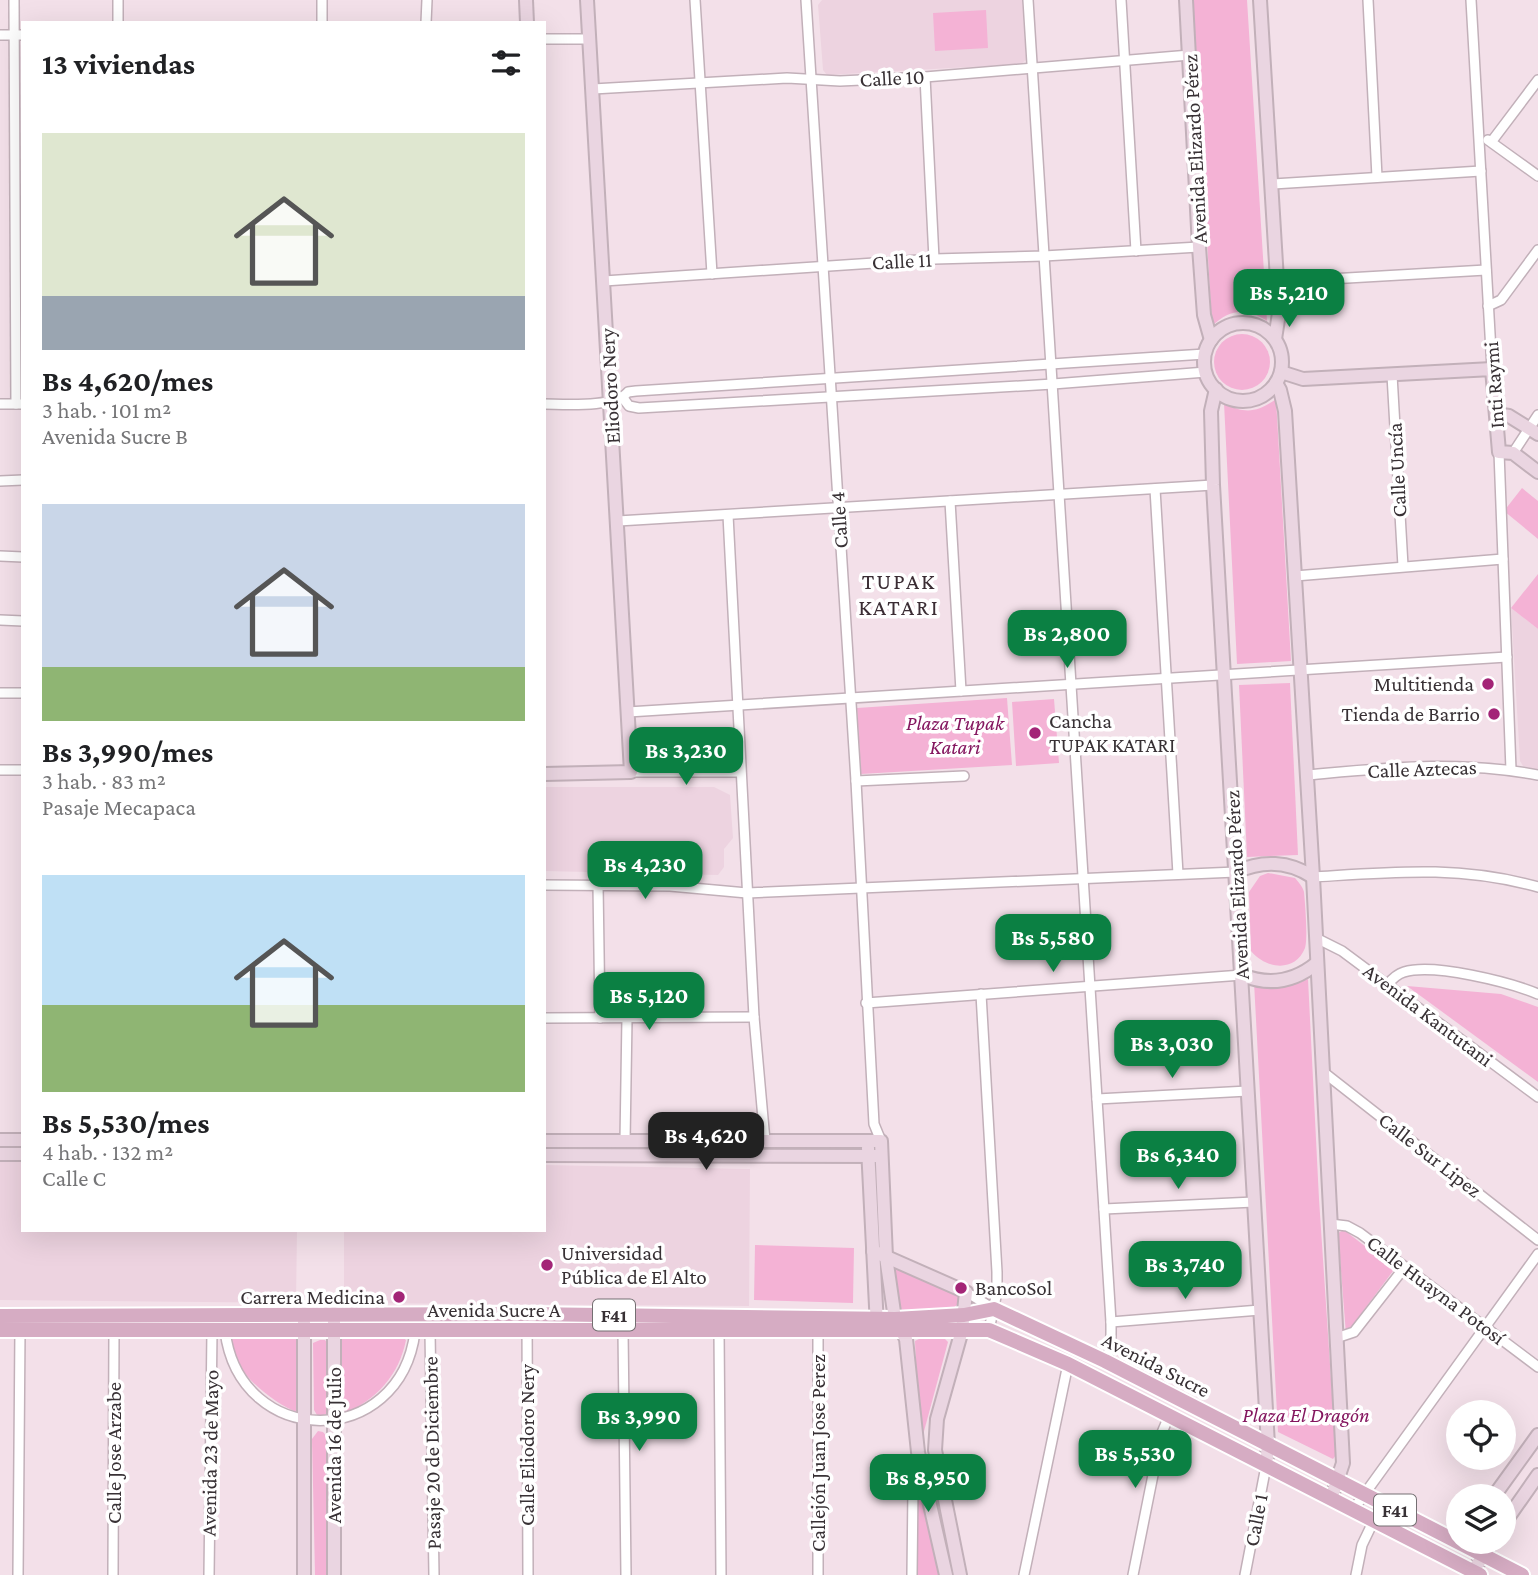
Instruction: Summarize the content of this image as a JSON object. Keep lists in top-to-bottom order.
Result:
{
  "streets": {
    "main road": [
      "Avenida Elizardo Pérez",
      "Inti Raymi",
      "Eliodoro Nery",
      "Avenida Sucre A",
      "F41",
      "Avenida Sucre",
      "Avenida 16 de Julio"
    ],
    "street": [
      "Calle 10",
      "Calle 11",
      "Calle Uncía",
      "Calle 4",
      "Calle Aztecas",
      "Avenida Kantutani",
      "Calle Sur Lipez",
      "Calle Huayna Potosí",
      "Calle Eliodoro Nery",
      "Calle Jose Arzabe",
      "Avenida 23 de Mayo",
      "Pasaje 20 de Diciembre",
      "Callejón Juan Jose Perez",
      "Calle 1"
    ]
  },
  "crossings": [
    ["Calle 10", "Avenida Elizardo Pérez"],
    ["Calle 10", "Eliodoro Nery"],
    ["Calle 10", "Calle 4"],
    ["Avenida Elizardo Pérez", "Calle 11"],
    ["Avenida Elizardo Pérez", "Avenida Sucre"],
    ["Avenida Elizardo Pérez", "Calle 1"],
    ["Calle 11", "Eliodoro Nery"],
    ["Calle 11", "Calle 4"],
    ["Inti Raymi", "Calle Aztecas"],
    ["Avenida Sucre A", "F41"],
    ["Avenida Sucre A", "Avenida 16 de Julio"],
    ["Avenida Sucre A", "Calle Eliodoro Nery"],
    ["Avenida Sucre A", "Calle Jose Arzabe"],
    ["Avenida Sucre A", "Avenida 23 de Mayo"],
    ["Avenida Sucre A", "Pasaje 20 de Diciembre"],
    ["Avenida Sucre A", "Callejón Juan Jose Perez"],
    ["F41", "Avenida Sucre"],
    ["Avenida Sucre", "Calle 1"]
  ],
  "districts": ["TUPAK KATARI"],
  "parks": ["Plaza Tupak Katari", "Plaza El Dragón"],
  "places": [
    "Multitienda",
    "Tienda de Barrio",
    "Cancha TUPAK KATARI",
    "Universidad Pública de El Alto",
    "BancoSol",
    "Carrera Medicina"
  ],
  "page": {
    "heading": "13 viviendas",
    "list": [
      {
        "name": "Bs 4,620/mes",
        "note": "3 hab. · 101 m² · Avenida Sucre B"
      },
      {
        "name": "Bs 3,990/mes",
        "note": "3 hab. · 83 m² · Pasaje Mecapaca"
      },
      {
        "name": "Bs 5,530/mes",
        "note": "4 hab. · 132 m² · Calle C"
      }
    ],
    "price": [
      "Bs 5,210",
      "Bs 2,800",
      "Bs 3,230",
      "Bs 4,230",
      "Bs 5,580",
      "Bs 5,120",
      "Bs 3,030",
      "Bs 4,620",
      "Bs 6,340",
      "Bs 3,740",
      "Bs 3,990",
      "Bs 5,530",
      "Bs 8,950"
    ]
  }
}
